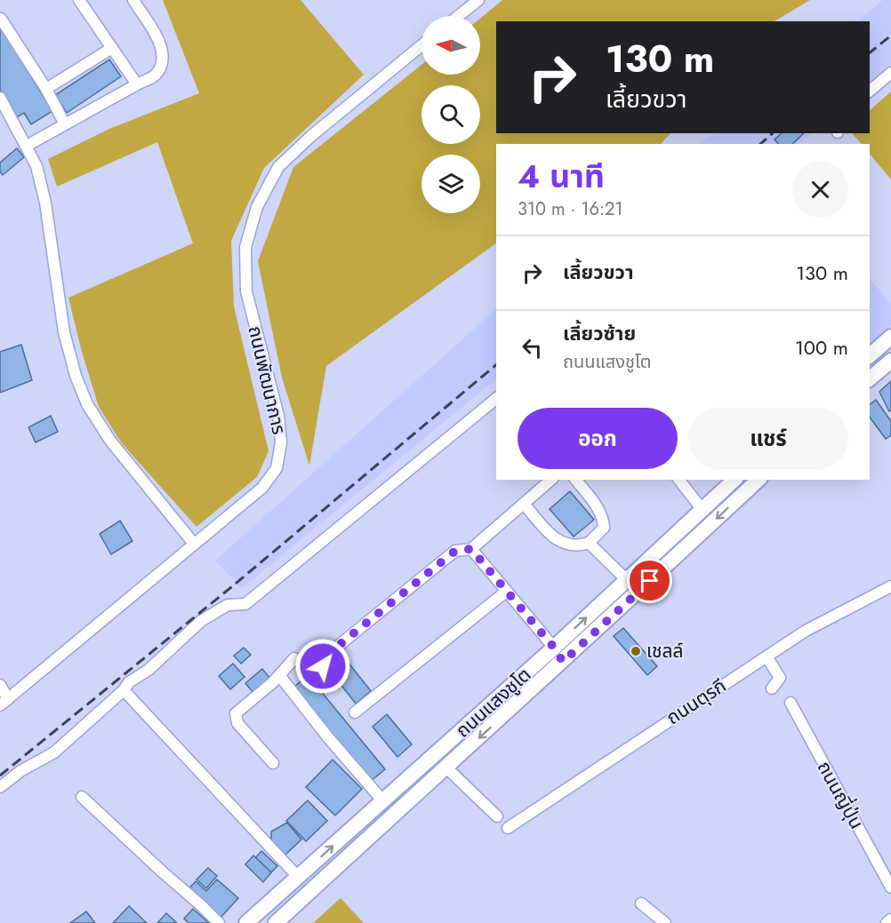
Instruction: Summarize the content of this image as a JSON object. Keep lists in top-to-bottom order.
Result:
{
  "streets": {
    "main road": ["ถนนแสงชูโต"],
    "street": ["ถนนพัฒนาการ", "ถนนตุรกี", "ถนนญี่ปุ่น"]
  },
  "places": ["เชลล์"],
  "north": "left",
  "page": {
    "turn": ["130 m", "เลี้ยวขวา"],
    "heading": ["4 นาที", "310 m · 16:21"],
    "list": [
      {
        "name": "เลี้ยวขวา",
        "value": "130 m"
      },
      {
        "name": "เลี้ยวซ้าย",
        "note": "ถนนแสงชูโต",
        "value": "100 m"
      }
    ],
    "buttons": ["ออก", "แชร์"]
  }
}
